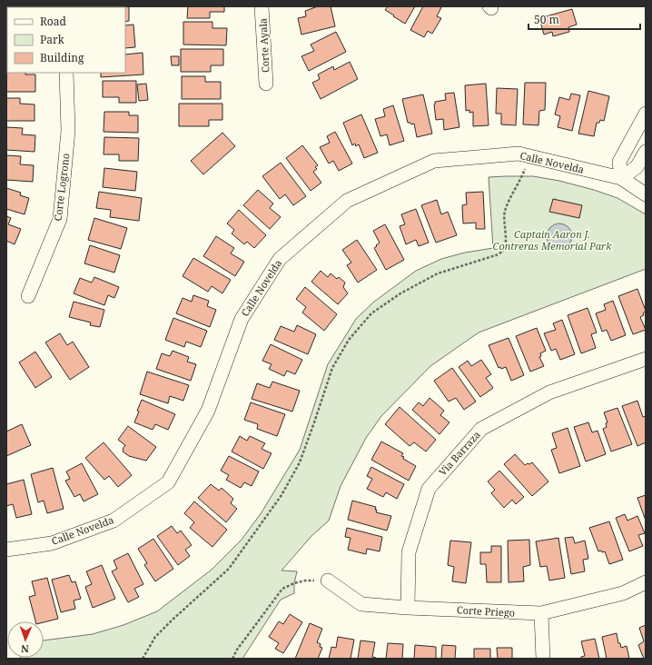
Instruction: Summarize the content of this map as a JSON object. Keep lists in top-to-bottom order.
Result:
{
  "streets": {
    "street": [
      "Corte Ayala",
      "Calle Novelda",
      "Corte Logrono",
      "Via Barraza",
      "Corte Priego"
    ]
  },
  "crossings": [
    ["Via Barraza", "Corte Priego"]
  ],
  "parks": ["Captain Aaron J. Contreras Memorial Park"],
  "legend": ["Road", "Park", "Building"],
  "scale_bar": "50 m",
  "north": "bottom"
}
